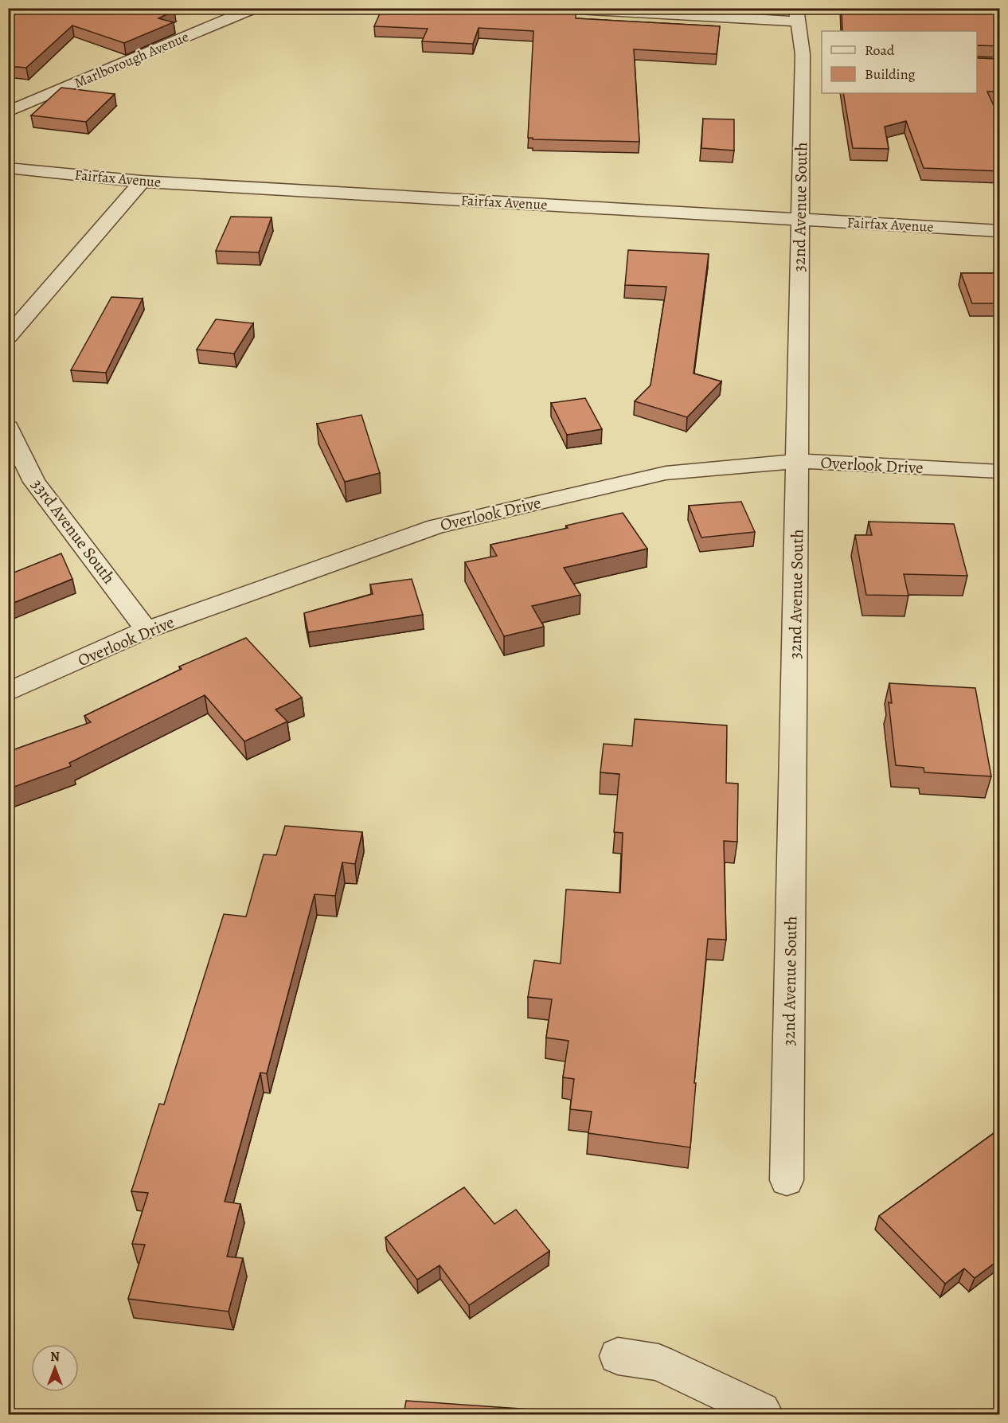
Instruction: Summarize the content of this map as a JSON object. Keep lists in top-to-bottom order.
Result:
{
  "streets": {
    "street": [
      "Marlborough Avenue",
      "Fairfax Avenue",
      "32nd Avenue South",
      "Overlook Drive",
      "33rd Avenue South"
    ]
  },
  "crossings": [
    ["Fairfax Avenue", "32nd Avenue South"],
    ["32nd Avenue South", "Overlook Drive"],
    ["Overlook Drive", "33rd Avenue South"]
  ],
  "legend": ["Road", "Building"],
  "north": "top"
}
